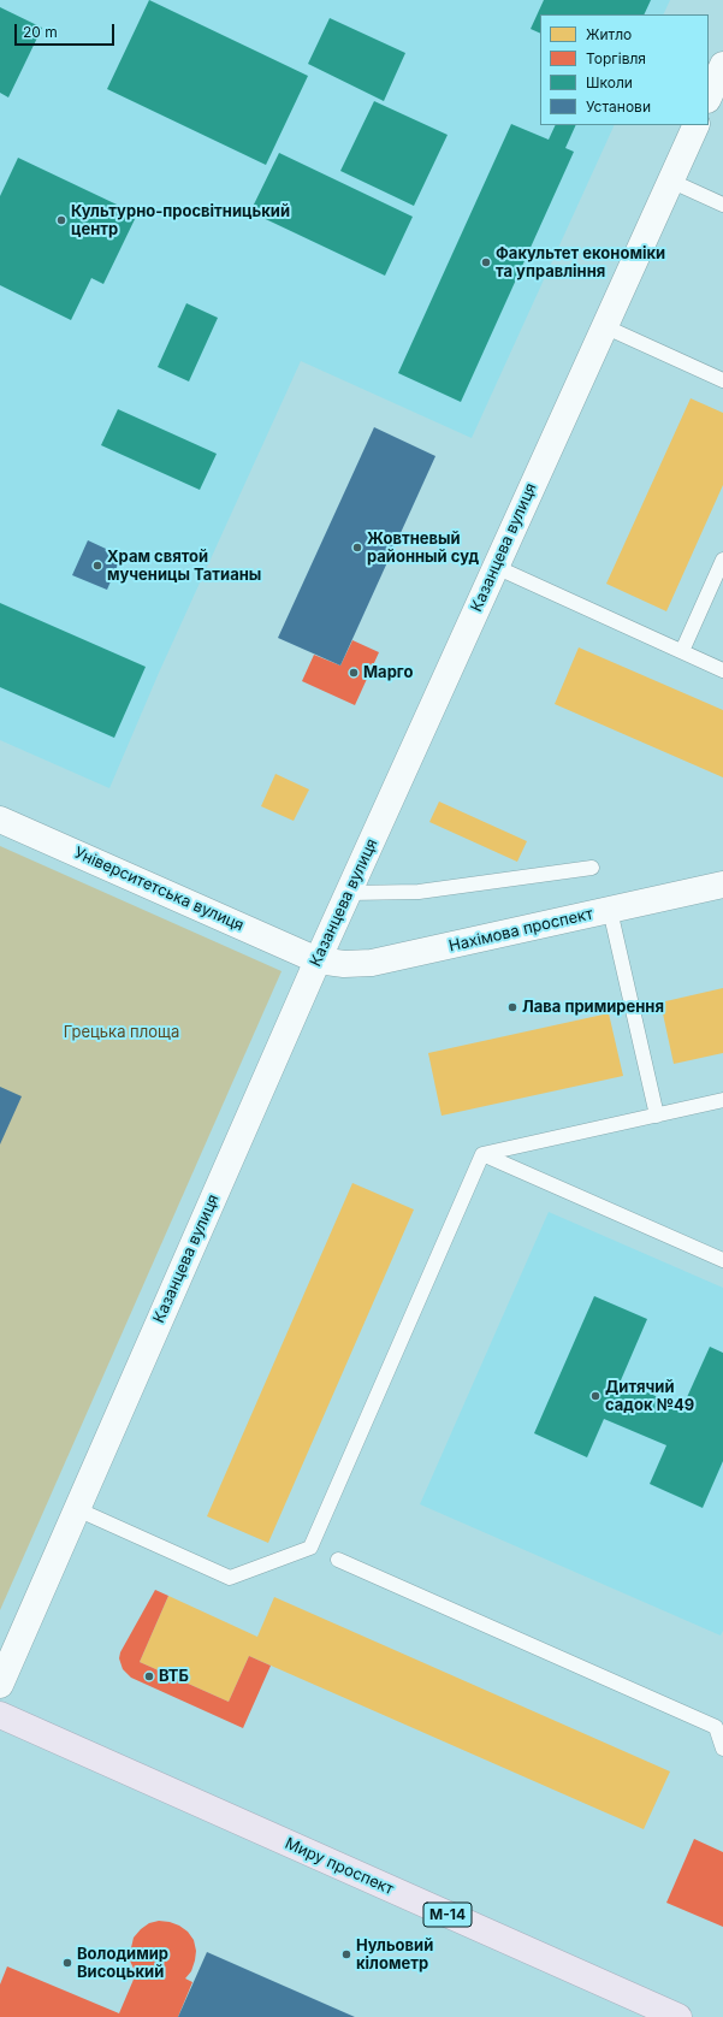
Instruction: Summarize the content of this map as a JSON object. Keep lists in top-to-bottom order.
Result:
{
  "streets": {
    "highway": ["Миру проспект", "М-14"],
    "street": ["Казанцева вулиця", "Університетська вулиця", "Нахімова проспект"]
  },
  "crossings": [
    ["Казанцева вулиця", "Університетська вулиця"],
    ["Казанцева вулиця", "Нахімова проспект"],
    ["Університетська вулиця", "Нахімова проспект"]
  ],
  "parks": ["Грецька площа"],
  "places": [
    "Культурно-просвітницький центр",
    "Факультет економіки та управління",
    "Жовтневый районный суд",
    "Храм святой мученицы Татианы",
    "Марго",
    "Лава примирення",
    "Дитячий садок №49",
    "ВТБ",
    "Нульовий кілометр",
    "Володимир Висоцький"
  ],
  "legend": [
    "Житло",
    "Торгівля",
    "Школи",
    "Установи"
  ],
  "scale_bar": "20 m"
}
